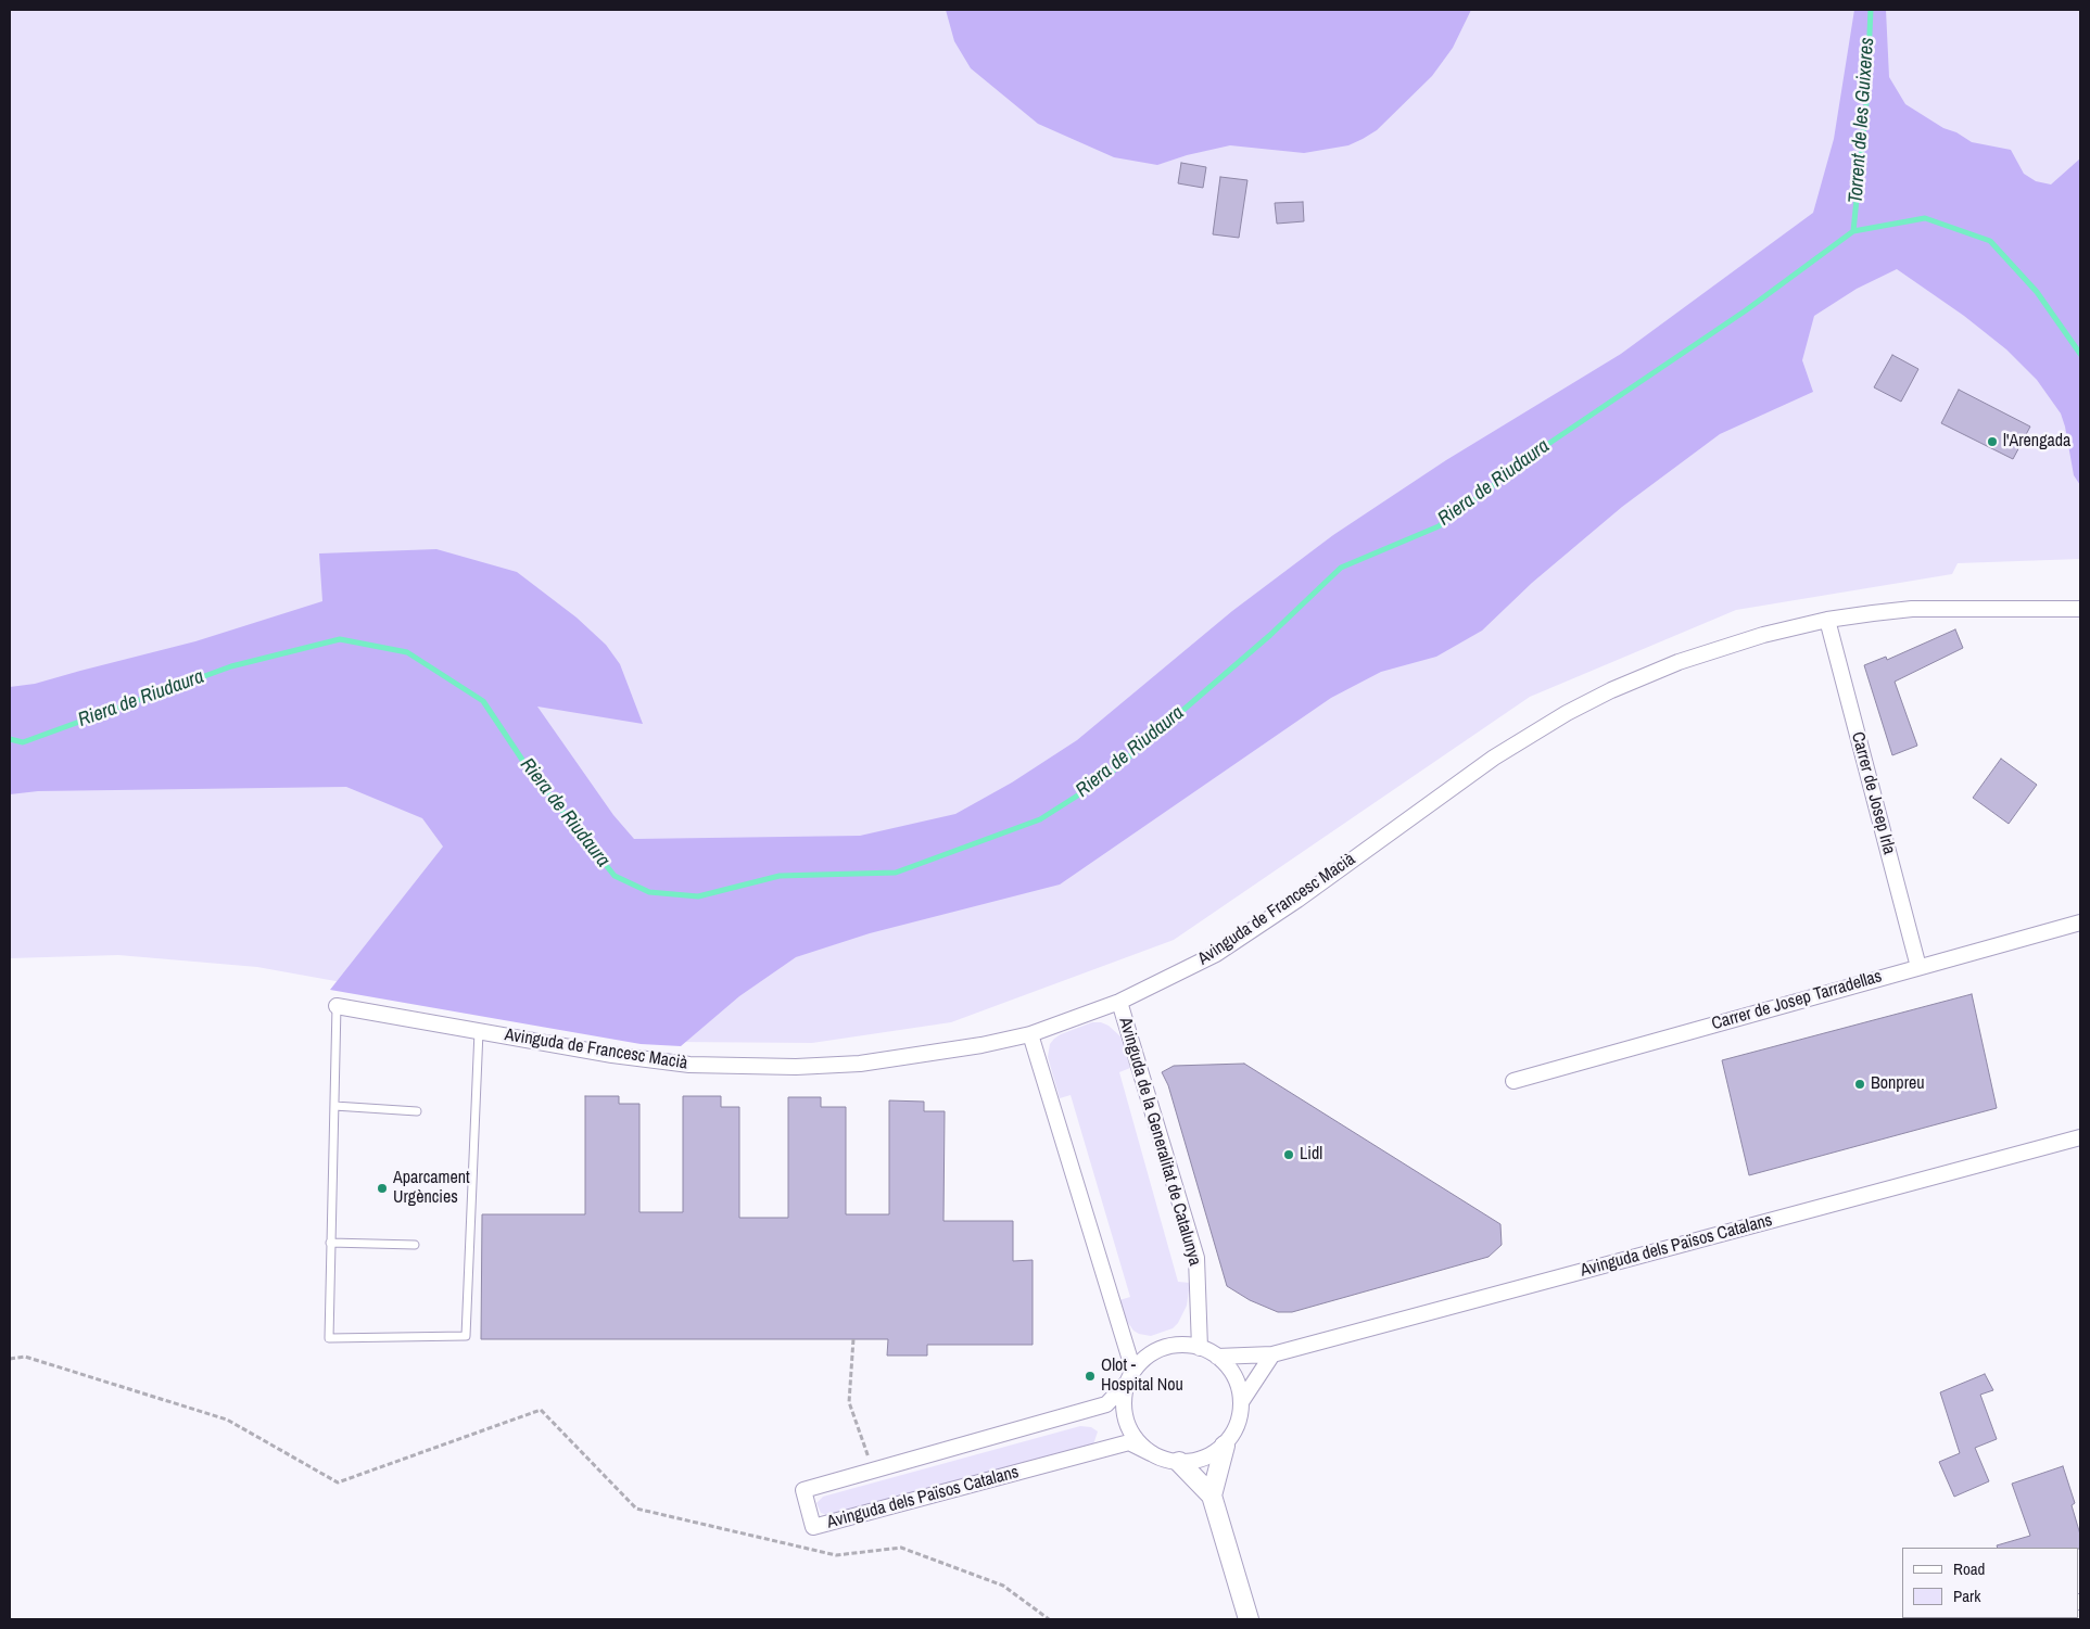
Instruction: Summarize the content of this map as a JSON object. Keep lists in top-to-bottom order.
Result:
{
  "streets": {
    "street": [
      "Carrer de Josep Irla",
      "Avinguda de Francesc Macià",
      "Carrer de Josep Tarradellas",
      "Avinguda de la Generalitat de Catalunya",
      "Avinguda dels Països Catalans"
    ]
  },
  "crossings": [
    ["Carrer de Josep Irla", "Avinguda de Francesc Macià"],
    ["Carrer de Josep Irla", "Carrer de Josep Tarradellas"],
    ["Avinguda de Francesc Macià", "Avinguda de la Generalitat de Catalunya"],
    ["Avinguda de la Generalitat de Catalunya", "Avinguda dels Països Catalans"]
  ],
  "water": ["Torrent de les Guixeres", "Riera de Riudaura"],
  "places": [
    "l'Arengada",
    "Bonpreu",
    "Lidl",
    "Aparcament Urgències",
    "Olot - Hospital Nou"
  ],
  "legend": ["Road", "Park"]
}
